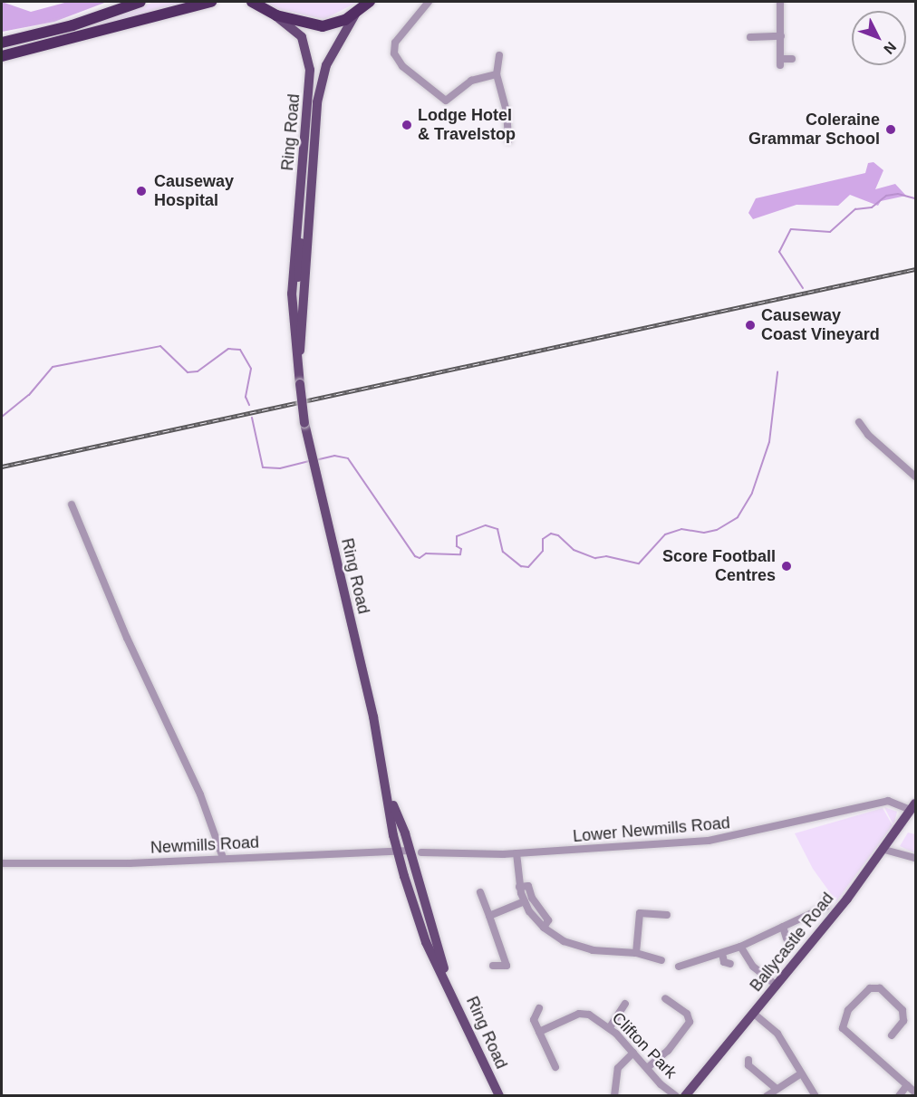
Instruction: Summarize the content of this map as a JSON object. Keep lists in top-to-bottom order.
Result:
{
  "streets": {
    "main road": ["Ring Road", "Ballycastle Road"],
    "street": ["Lower Newmills Road", "Newmills Road", "Clifton Park"]
  },
  "crossings": [
    ["Ring Road", "Newmills Road"],
    ["Lower Newmills Road", "Ballycastle Road"]
  ],
  "places": [
    "Lodge Hotel & Travelstop",
    "Coleraine Grammar School",
    "Causeway Hospital",
    "Causeway Coast Vineyard",
    "Score Football Centres"
  ],
  "north": "bottom right"
}
